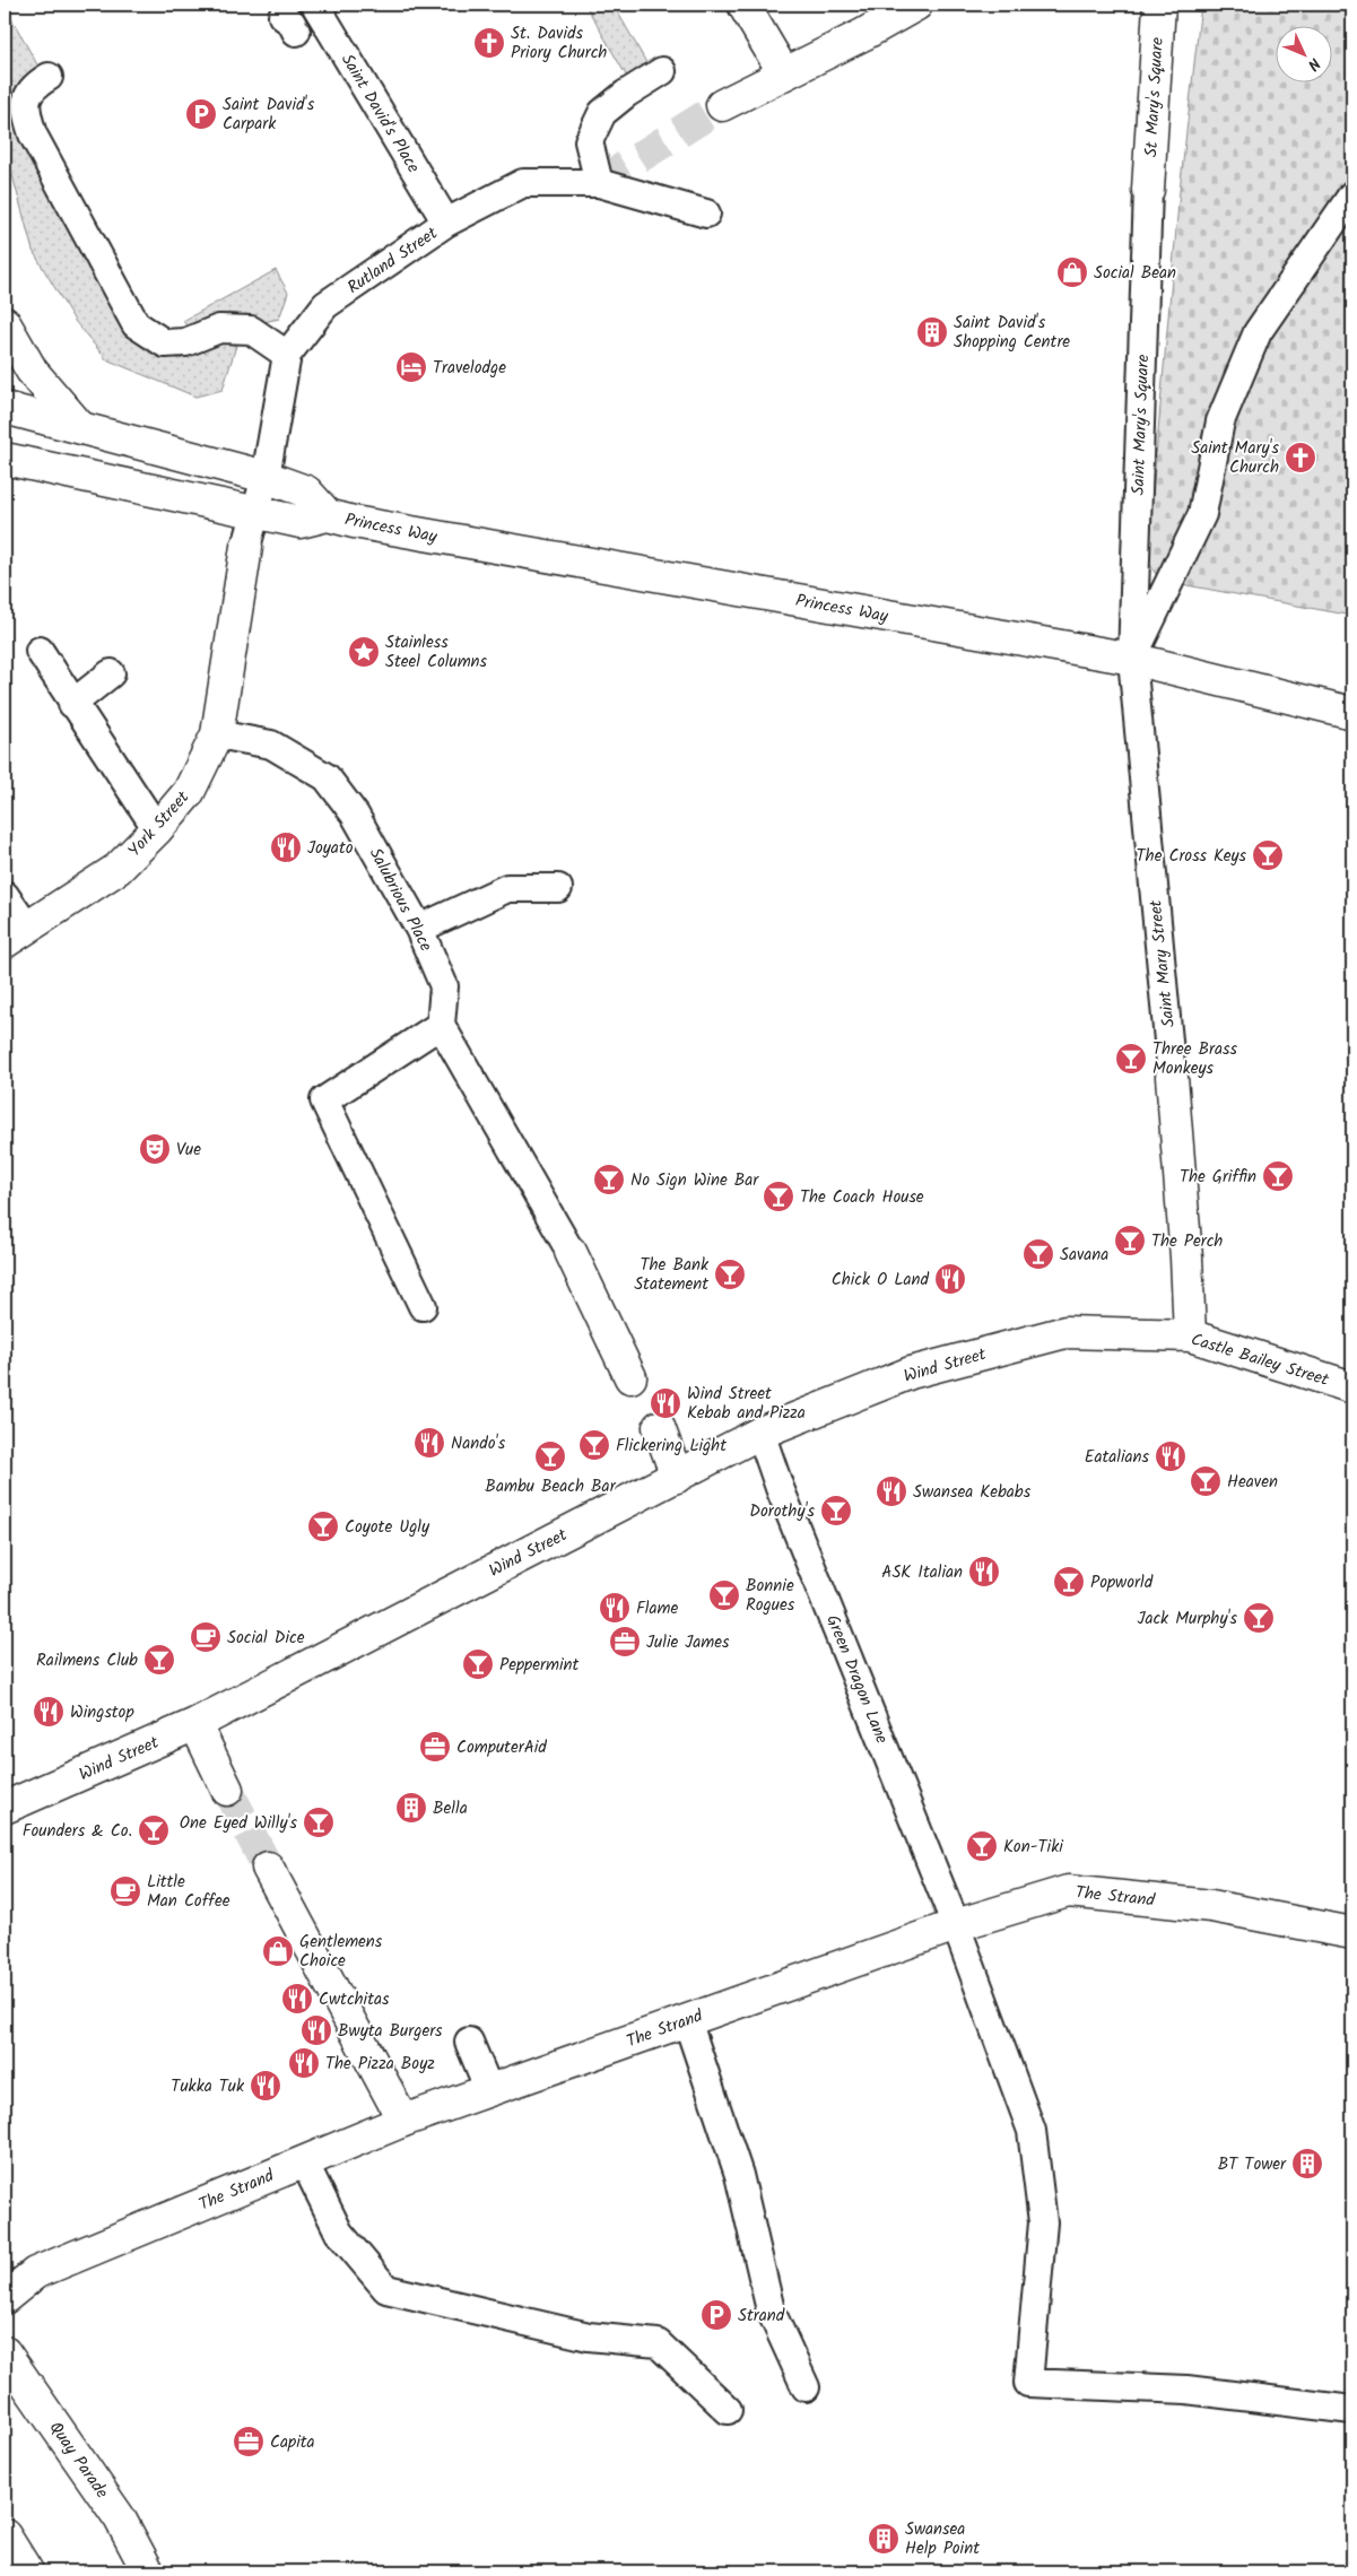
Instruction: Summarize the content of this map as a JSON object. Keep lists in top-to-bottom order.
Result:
{
  "streets": {
    "street": [
      "St Mary's Square",
      "Princess Way",
      "York Street",
      "Saint Mary Street",
      "Castle Bailey Street",
      "Wind Street",
      "The Strand",
      "Quay Parade"
    ],
    "lane": [
      "Saint David's Place",
      "Rutland Street",
      "Saint Mary's Square",
      "Salubrious Place",
      "Green Dragon Lane"
    ]
  },
  "crossings": [
    ["St Mary's Square", "Saint Mary's Square"],
    ["Saint David's Place", "Rutland Street"],
    ["Rutland Street", "Princess Way"],
    ["Rutland Street", "York Street"],
    ["Saint Mary's Square", "Princess Way"],
    ["Saint Mary's Square", "Saint Mary Street"],
    ["Princess Way", "Saint Mary Street"],
    ["York Street", "Salubrious Place"],
    ["Saint Mary Street", "Castle Bailey Street"],
    ["Castle Bailey Street", "Wind Street"],
    ["Wind Street", "Green Dragon Lane"],
    ["Green Dragon Lane", "The Strand"]
  ],
  "places": {
    "church": ["St. Davids Priory Church", "Saint Mary's Church"],
    "parking": ["Saint David's Carpark", "Strand"],
    "shop": ["Social Bean", "Gentlemens Choice"],
    "building": [
      "Saint David's Shopping Centre",
      "Bella",
      "BT Tower",
      "Swansea Help Point"
    ],
    "hotel": ["Travelodge"],
    "place": ["Stainless Steel Columns"],
    "restaurant": [
      "Joyato",
      "Chick O Land",
      "Wind Street Kebab and Pizza",
      "Nando's",
      "Eatalians",
      "Swansea Kebabs",
      "ASK Italian",
      "Flame",
      "Wingstop",
      "Cwtchitas",
      "Bwyta Burgers",
      "The Pizza Boyz",
      "Tukka Tuk"
    ],
    "bar": [
      "The Cross Keys",
      "Three Brass Monkeys",
      "The Griffin",
      "No Sign Wine Bar",
      "The Coach House",
      "The Perch",
      "Savana",
      "The Bank Statement",
      "Flickering Light",
      "Bambu Beach Bar",
      "Heaven",
      "Dorothy's",
      "Coyote Ugly",
      "Popworld",
      "Bonnie Rogues",
      "Jack Murphy's",
      "Railmens Club",
      "Peppermint",
      "One Eyed Willy's",
      "Founders & Co.",
      "Kon-Tiki"
    ],
    "theatre": ["Vue"],
    "cafe": ["Social Dice", "Little Man Coffee"],
    "office": ["Julie James", "ComputerAid", "Capita"]
  },
  "north": "bottom right"
}
